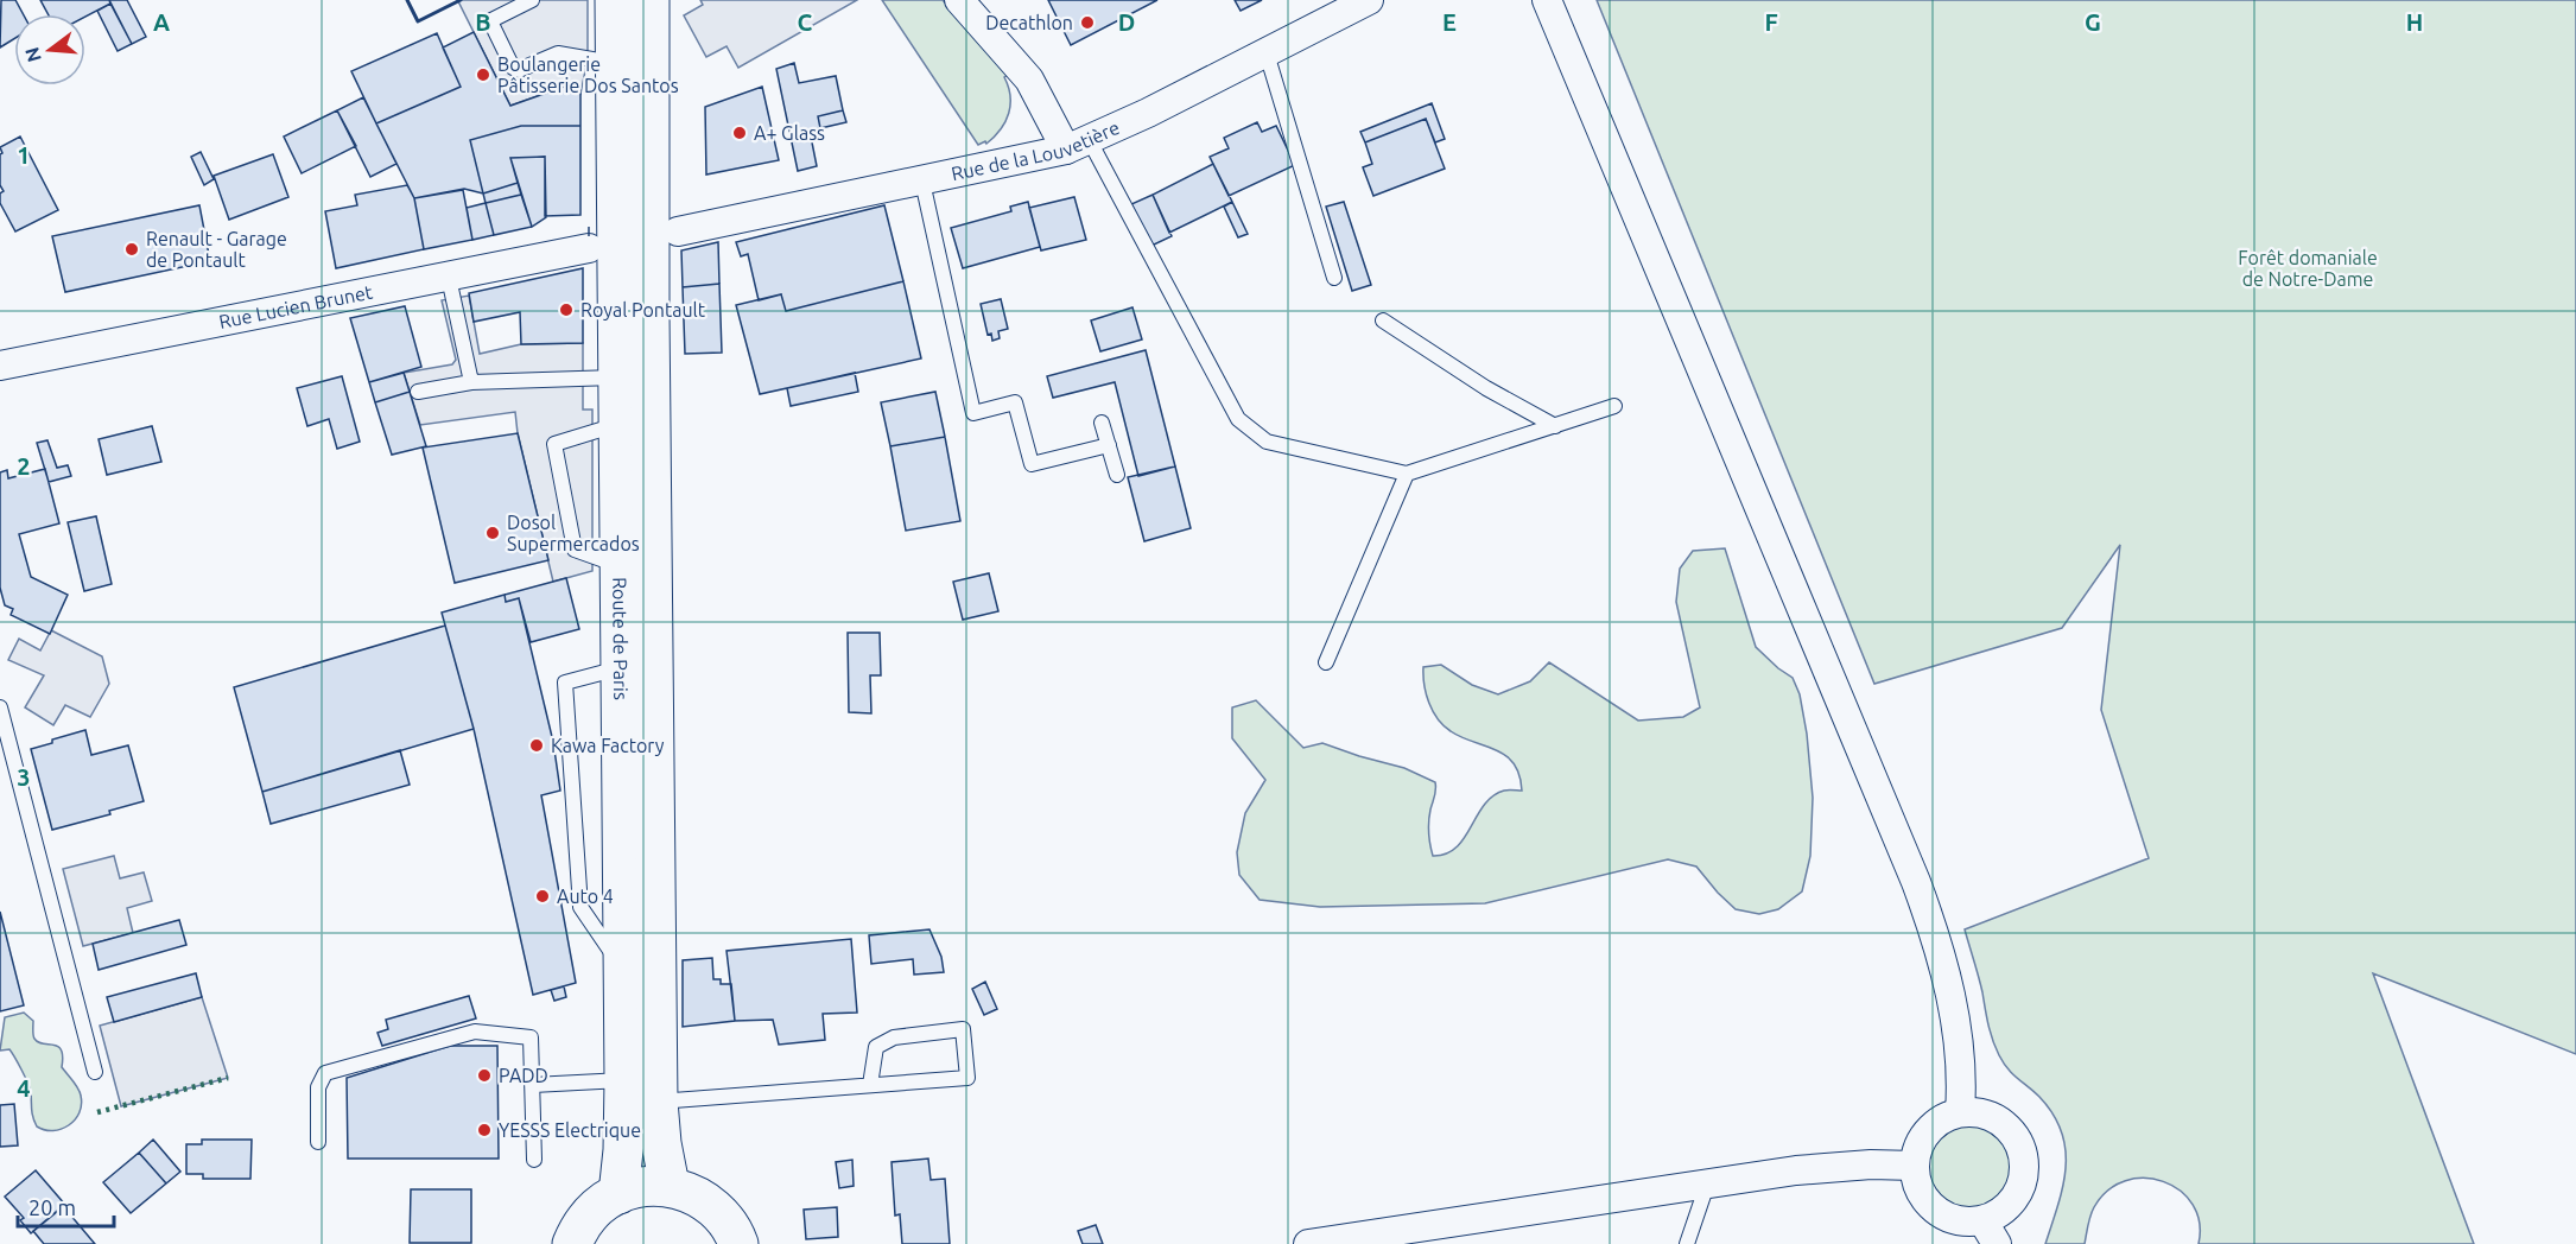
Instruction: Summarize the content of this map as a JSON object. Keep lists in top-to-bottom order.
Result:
{
  "streets": {
    "main road": ["Route de Paris"],
    "street": ["Rue de la Louvetière", "Rue Lucien Brunet"]
  },
  "parks": ["Forêt domaniale de Notre-Dame"],
  "places": [
    "Decathlon",
    "Boulangerie Pâtisserie Dos Santos",
    "A+ Glass",
    "Renault - Garage de Pontault",
    "Royal Pontault",
    "Dosol Supermercados",
    "Kawa Factory",
    "Auto 4",
    "PADD",
    "YESSS Electrique"
  ],
  "scale_bar": "20 m",
  "north": "left",
  "grid": {
    "columns": [
      "A",
      "B",
      "C",
      "D",
      "E",
      "F",
      "G",
      "H"
    ],
    "rows": [
      "1",
      "2",
      "3",
      "4"
    ]
  }
}
